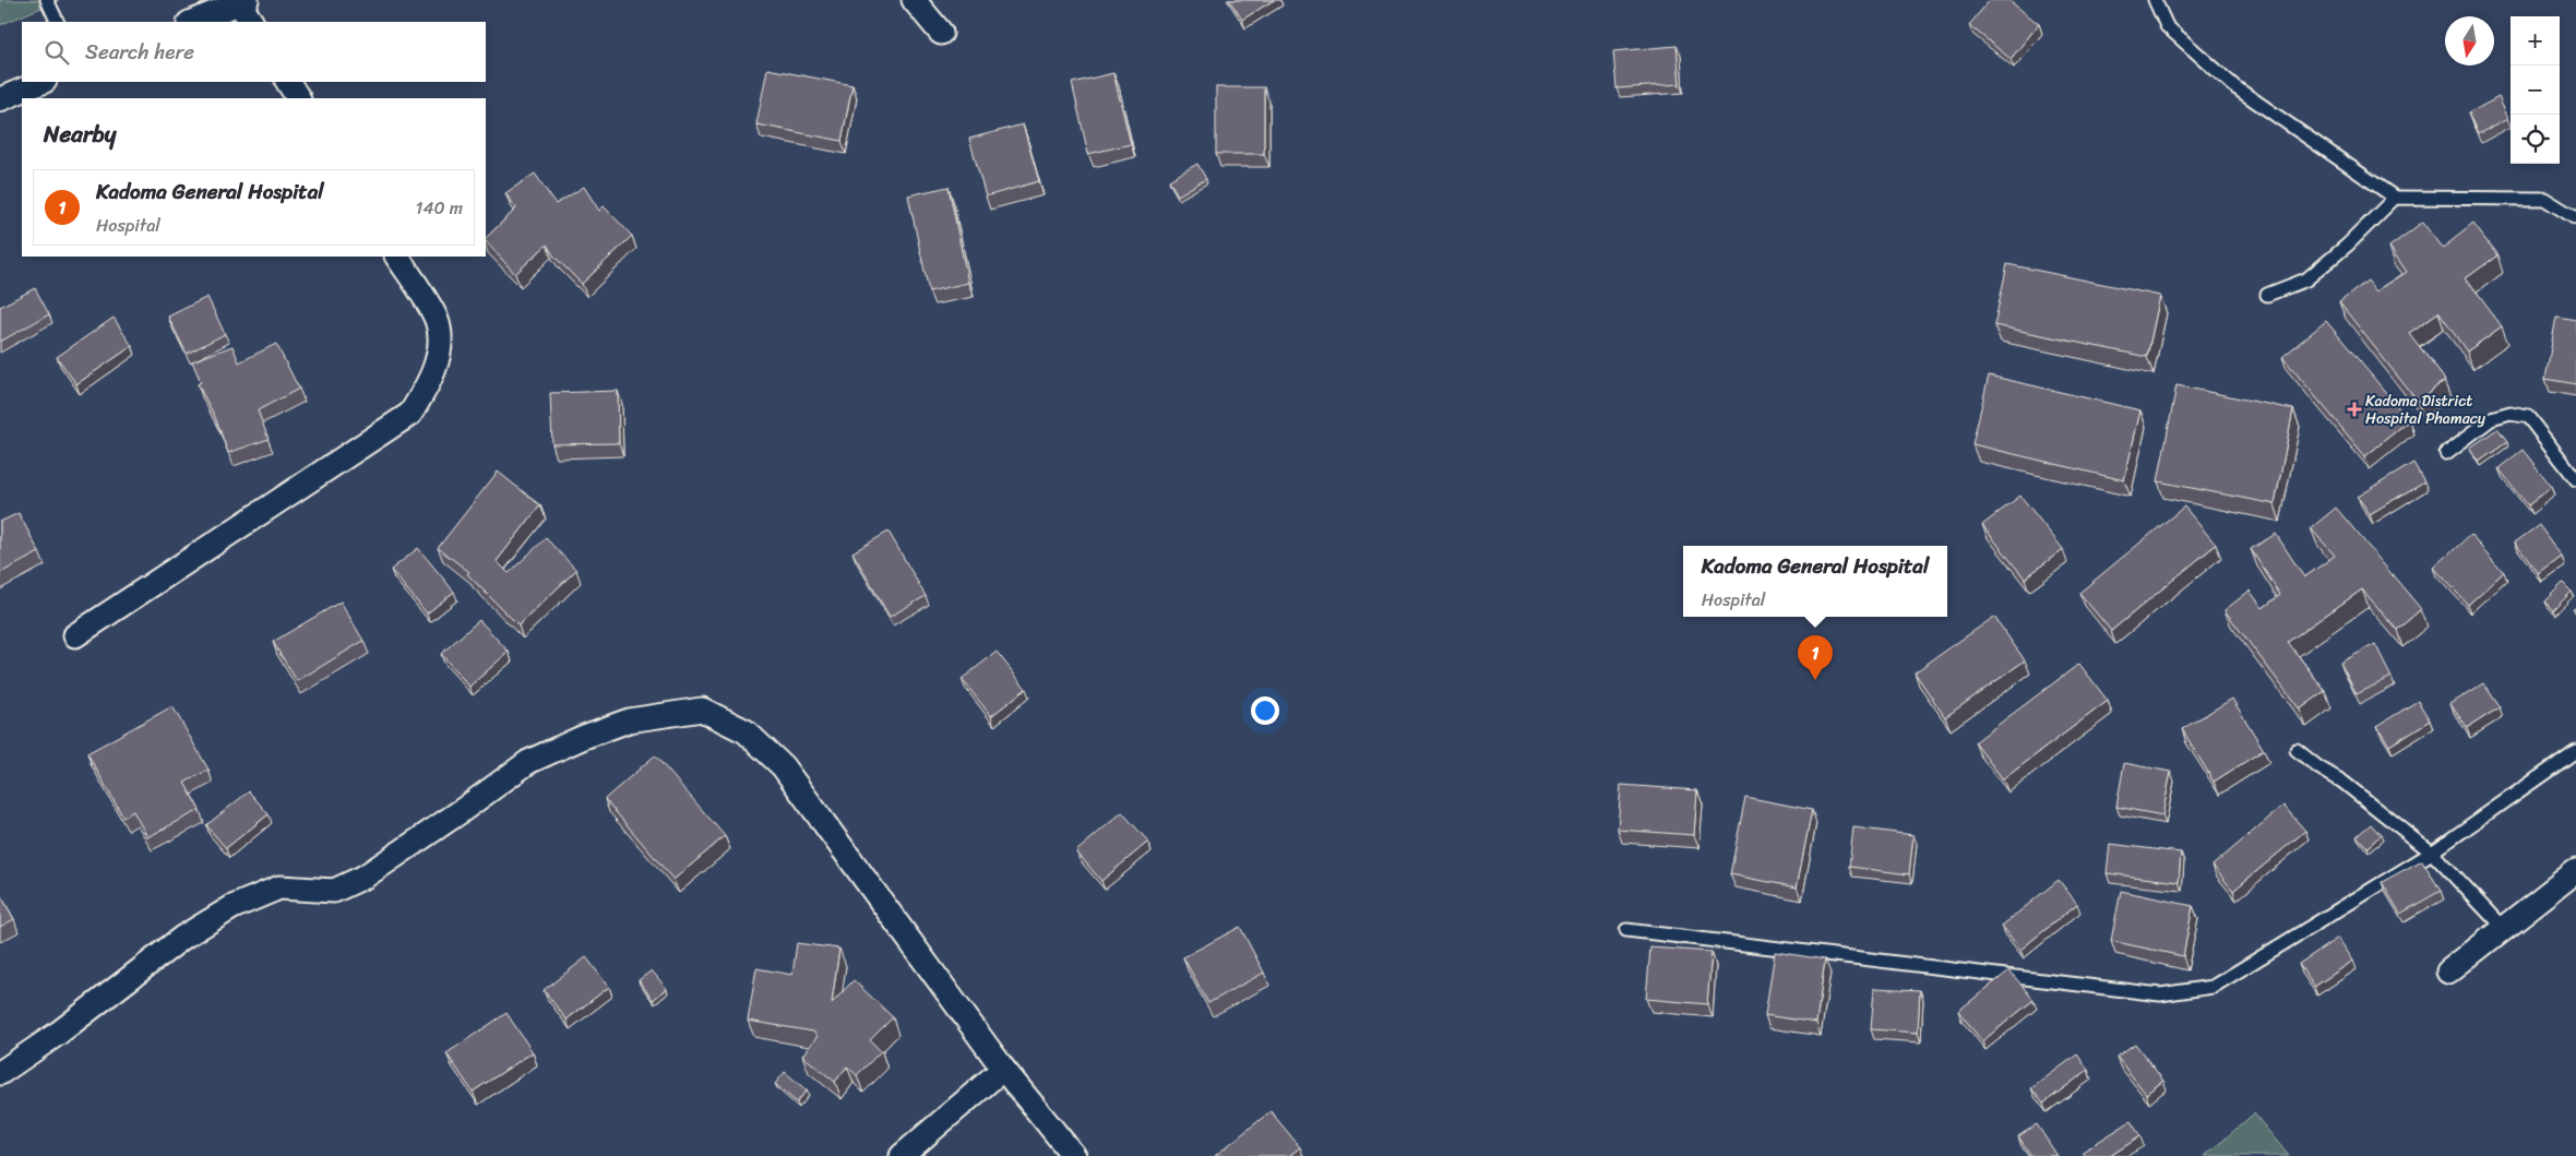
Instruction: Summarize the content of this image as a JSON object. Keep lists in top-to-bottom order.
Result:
{
  "places": {
    "health": ["Kadoma District Hospital Phamacy"]
  },
  "north": "bottom",
  "page": {
    "map_buttons": ["+", "−"],
    "search": "Search here",
    "heading": "Nearby",
    "list": [
      {
        "mark": "1",
        "name": "Kadoma General Hospital",
        "note": "Hospital",
        "value": "140 m"
      }
    ],
    "popup": ["Kadoma General Hospital", "Hospital"],
    "pins": "1"
  }
}
